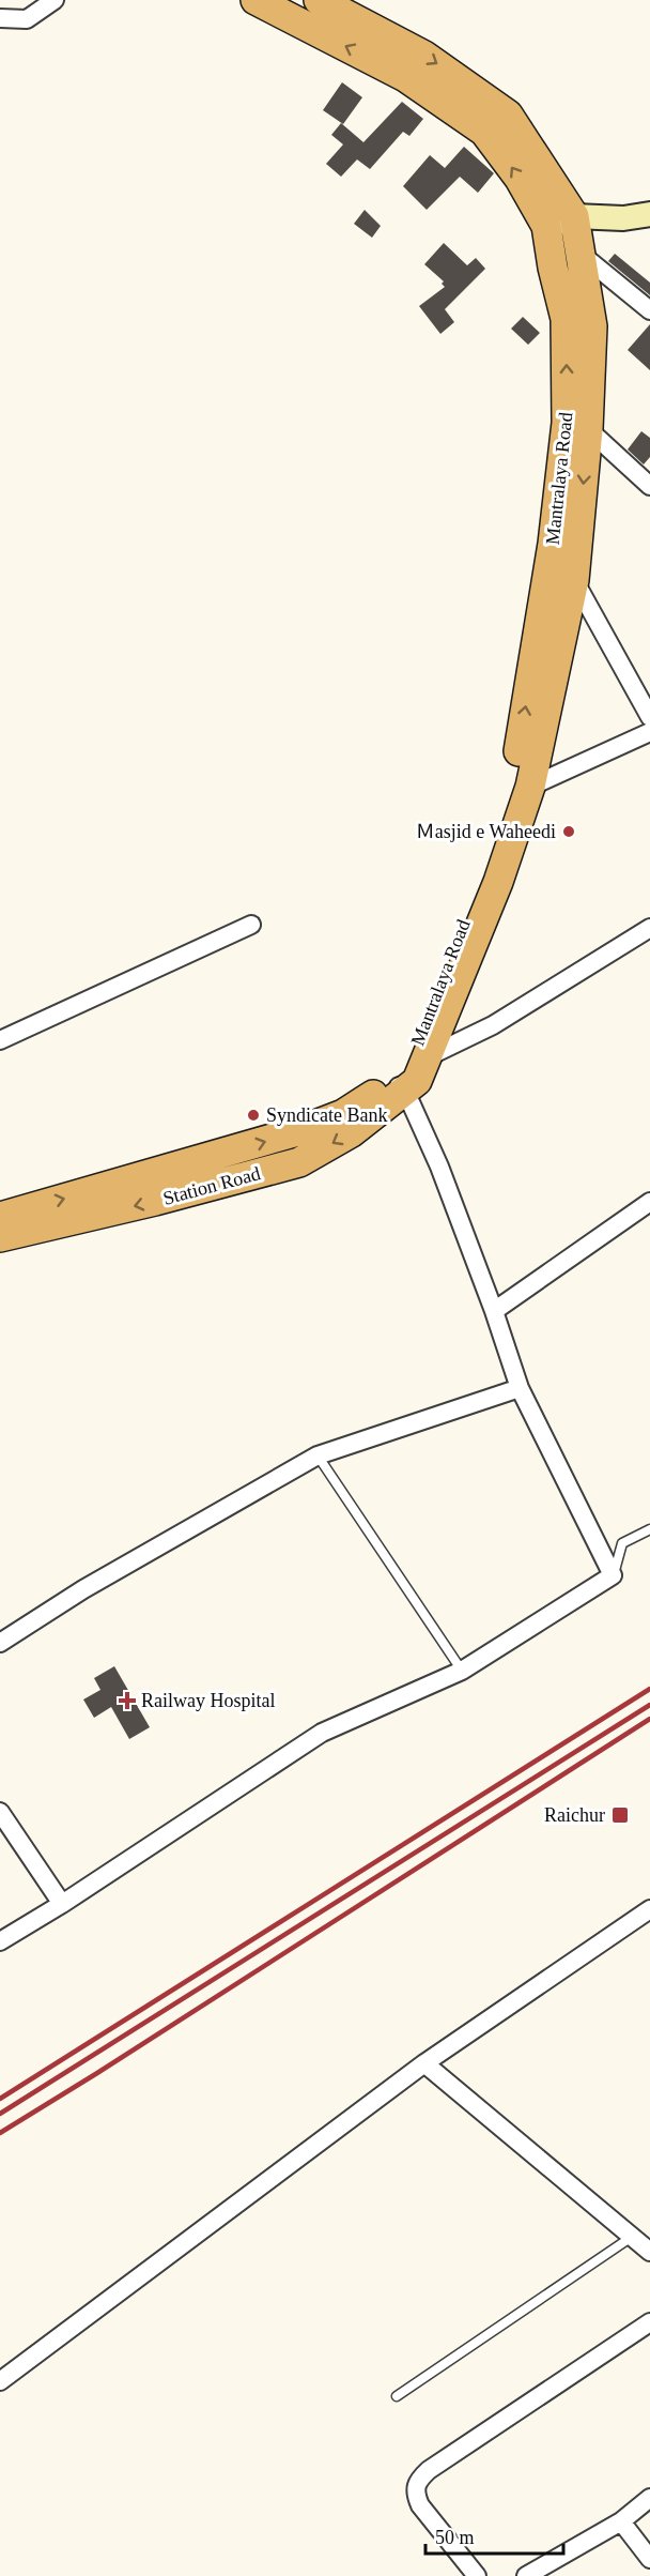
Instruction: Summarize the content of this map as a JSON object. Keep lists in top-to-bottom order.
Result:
{
  "streets": {
    "highway": ["Mantralaya Road", "Station Road"]
  },
  "crossings": [
    ["Mantralaya Road", "Station Road"]
  ],
  "places": {
    "other": ["Ｍasjid e Waheedi", "Syndicate Bank"],
    "health": ["Railway Hospital"],
    "transit": ["Raichur"]
  },
  "scale_bar": "50 m"
}
